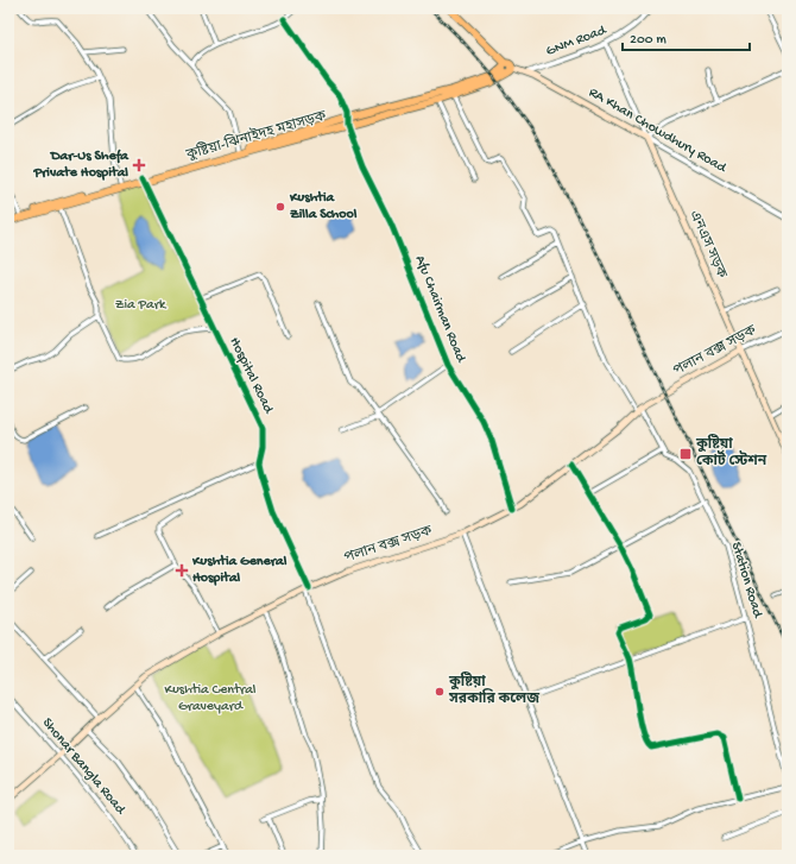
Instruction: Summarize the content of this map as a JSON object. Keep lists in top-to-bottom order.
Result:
{
  "streets": {
    "highway": ["কুষ্টিয়া-ঝিনাইদহ মহাসড়ক"],
    "main road": ["RA Khan Chowdhury Road", "এনএস সড়ক", "পলান বক্স সড়ক"],
    "street": [
      "GNM Road",
      "Afu Chairman Road",
      "Hospital Road",
      "Station Road",
      "Shonar Bangla Road"
    ]
  },
  "crossings": [
    ["GNM Road", "RA Khan Chowdhury Road"],
    ["GNM Road", "এনএস সড়ক"],
    ["RA Khan Chowdhury Road", "কুষ্টিয়া-ঝিনাইদহ মহাসড়ক"],
    ["RA Khan Chowdhury Road", "এনএস সড়ক"],
    ["কুষ্টিয়া-ঝিনাইদহ মহাসড়ক", "Afu Chairman Road"],
    ["কুষ্টিয়া-ঝিনাইদহ মহাসড়ক", "Hospital Road"],
    ["এনএস সড়ক", "পলান বক্স সড়ক"],
    ["Afu Chairman Road", "পলান বক্স সড়ক"],
    ["পলান বক্স সড়ক", "Hospital Road"],
    ["পলান বক্স সড়ক", "Station Road"],
    ["পলান বক্স সড়ক", "Shonar Bangla Road"]
  ],
  "parks": ["Zia Park", "Kushtia Central Graveyard"],
  "places": {
    "health": ["Dar-Us Shefa Private Hospital", "Kushtia General Hospital"],
    "other": ["Kushtia Zilla School", "কুষ্টিয়া সরকারি কলেজ"],
    "transit": ["কুষ্টিয়া কোর্ট স্টেশন"]
  },
  "scale_bar": "200 m"
}
